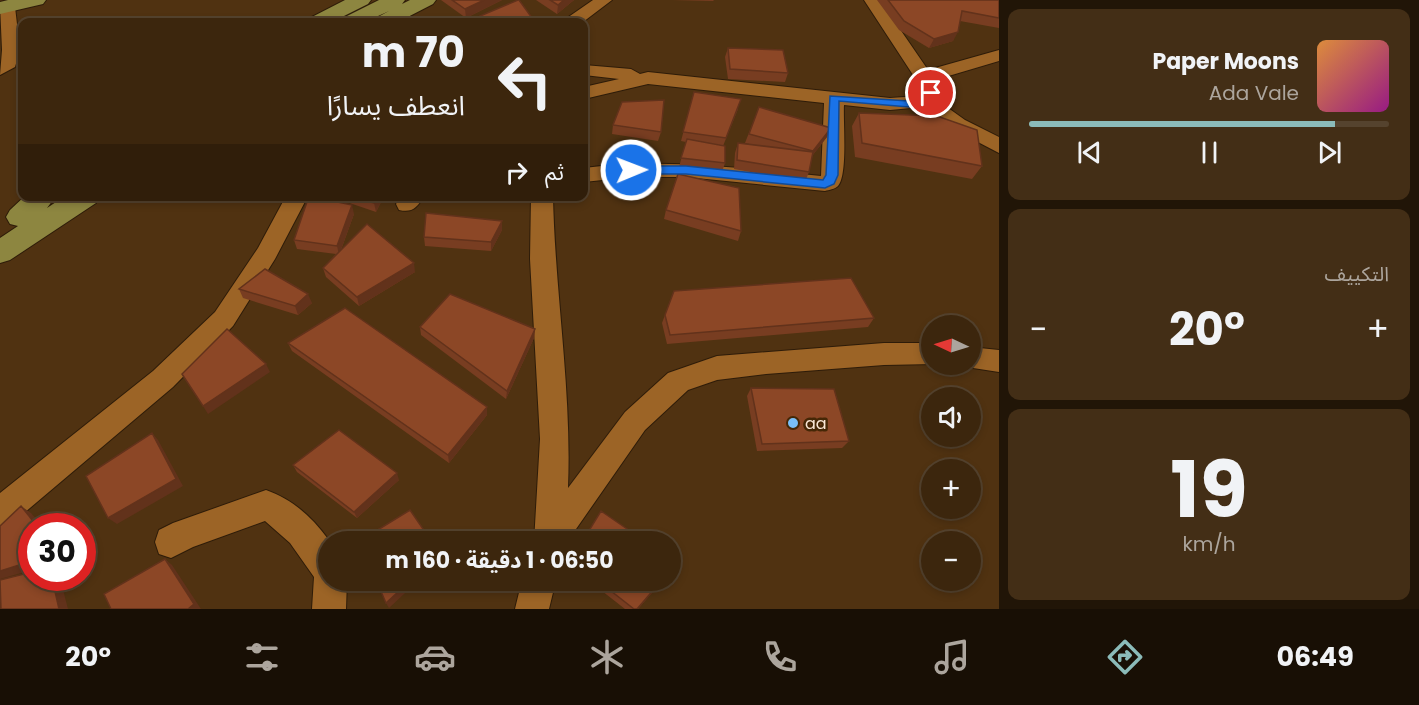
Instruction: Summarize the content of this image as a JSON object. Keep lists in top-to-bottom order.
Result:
{
  "places": ["aa"],
  "north": "left",
  "page": {
    "turn": ["70 m", "انعطف يسارًا"],
    "song": ["Paper Moons", "Ada Vale"],
    "then": "ثم",
    "tile": [
      "التكييف",
      ["19", "km/h"]
    ],
    "heat": ["−", "20°", "+"],
    "map_buttons": ["+", "−"],
    "limit": "30",
    "trip": "06:50 · 1 دقيقة · 160 m",
    "tabs": ["06:49", "20°"]
  }
}
